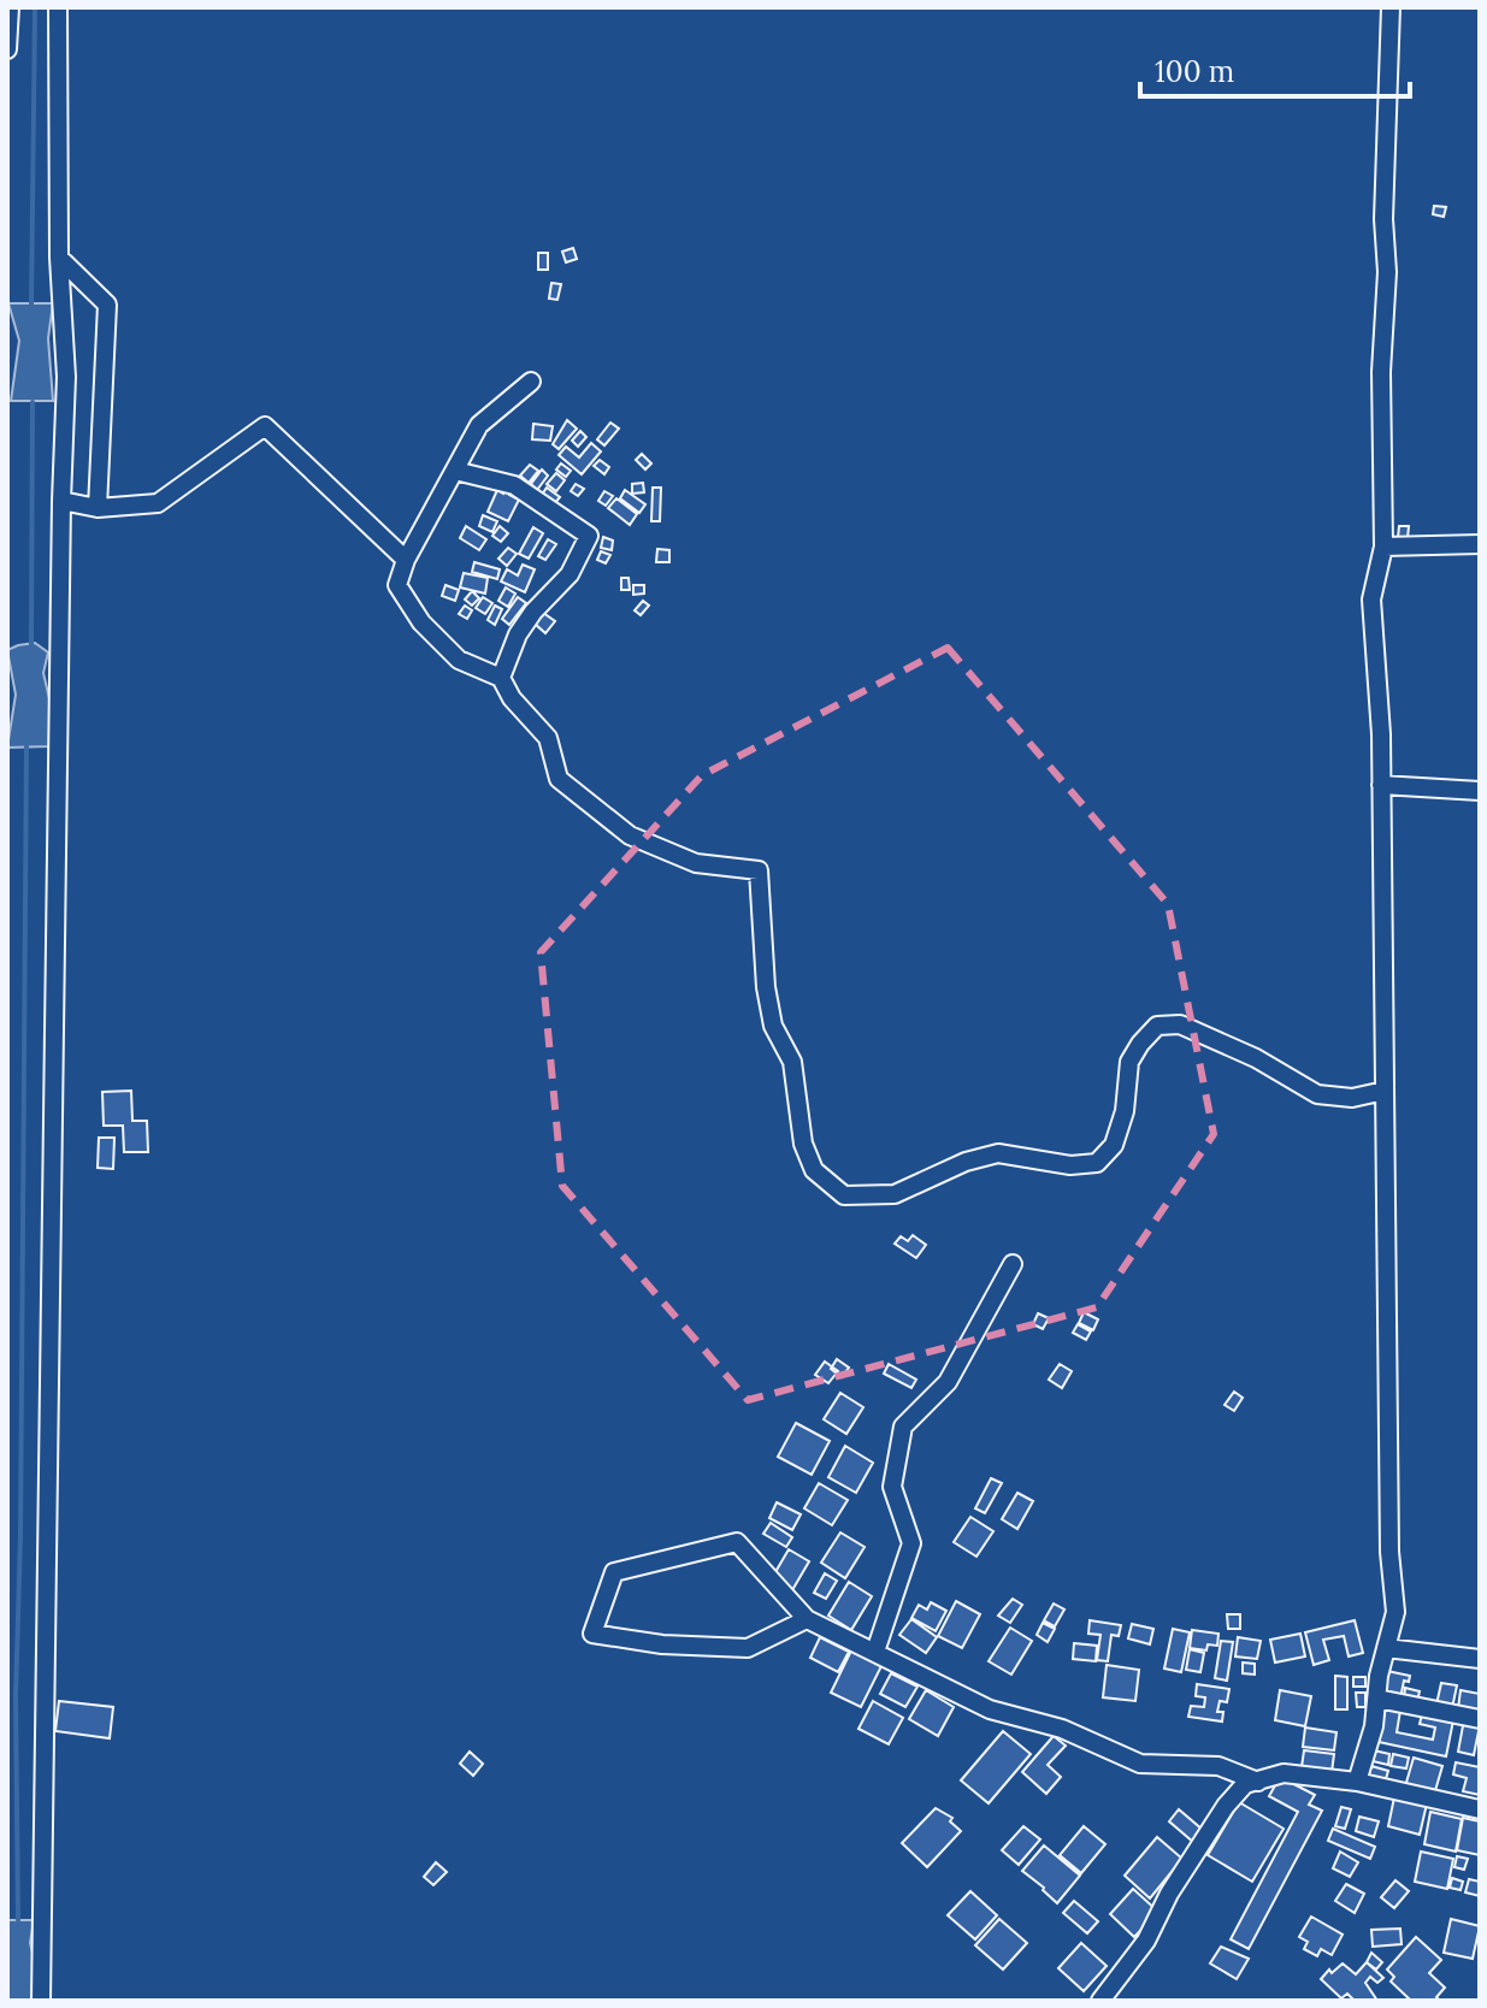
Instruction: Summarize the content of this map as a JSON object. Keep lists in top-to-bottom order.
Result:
{
  "scale_bar": "100 m"
}
